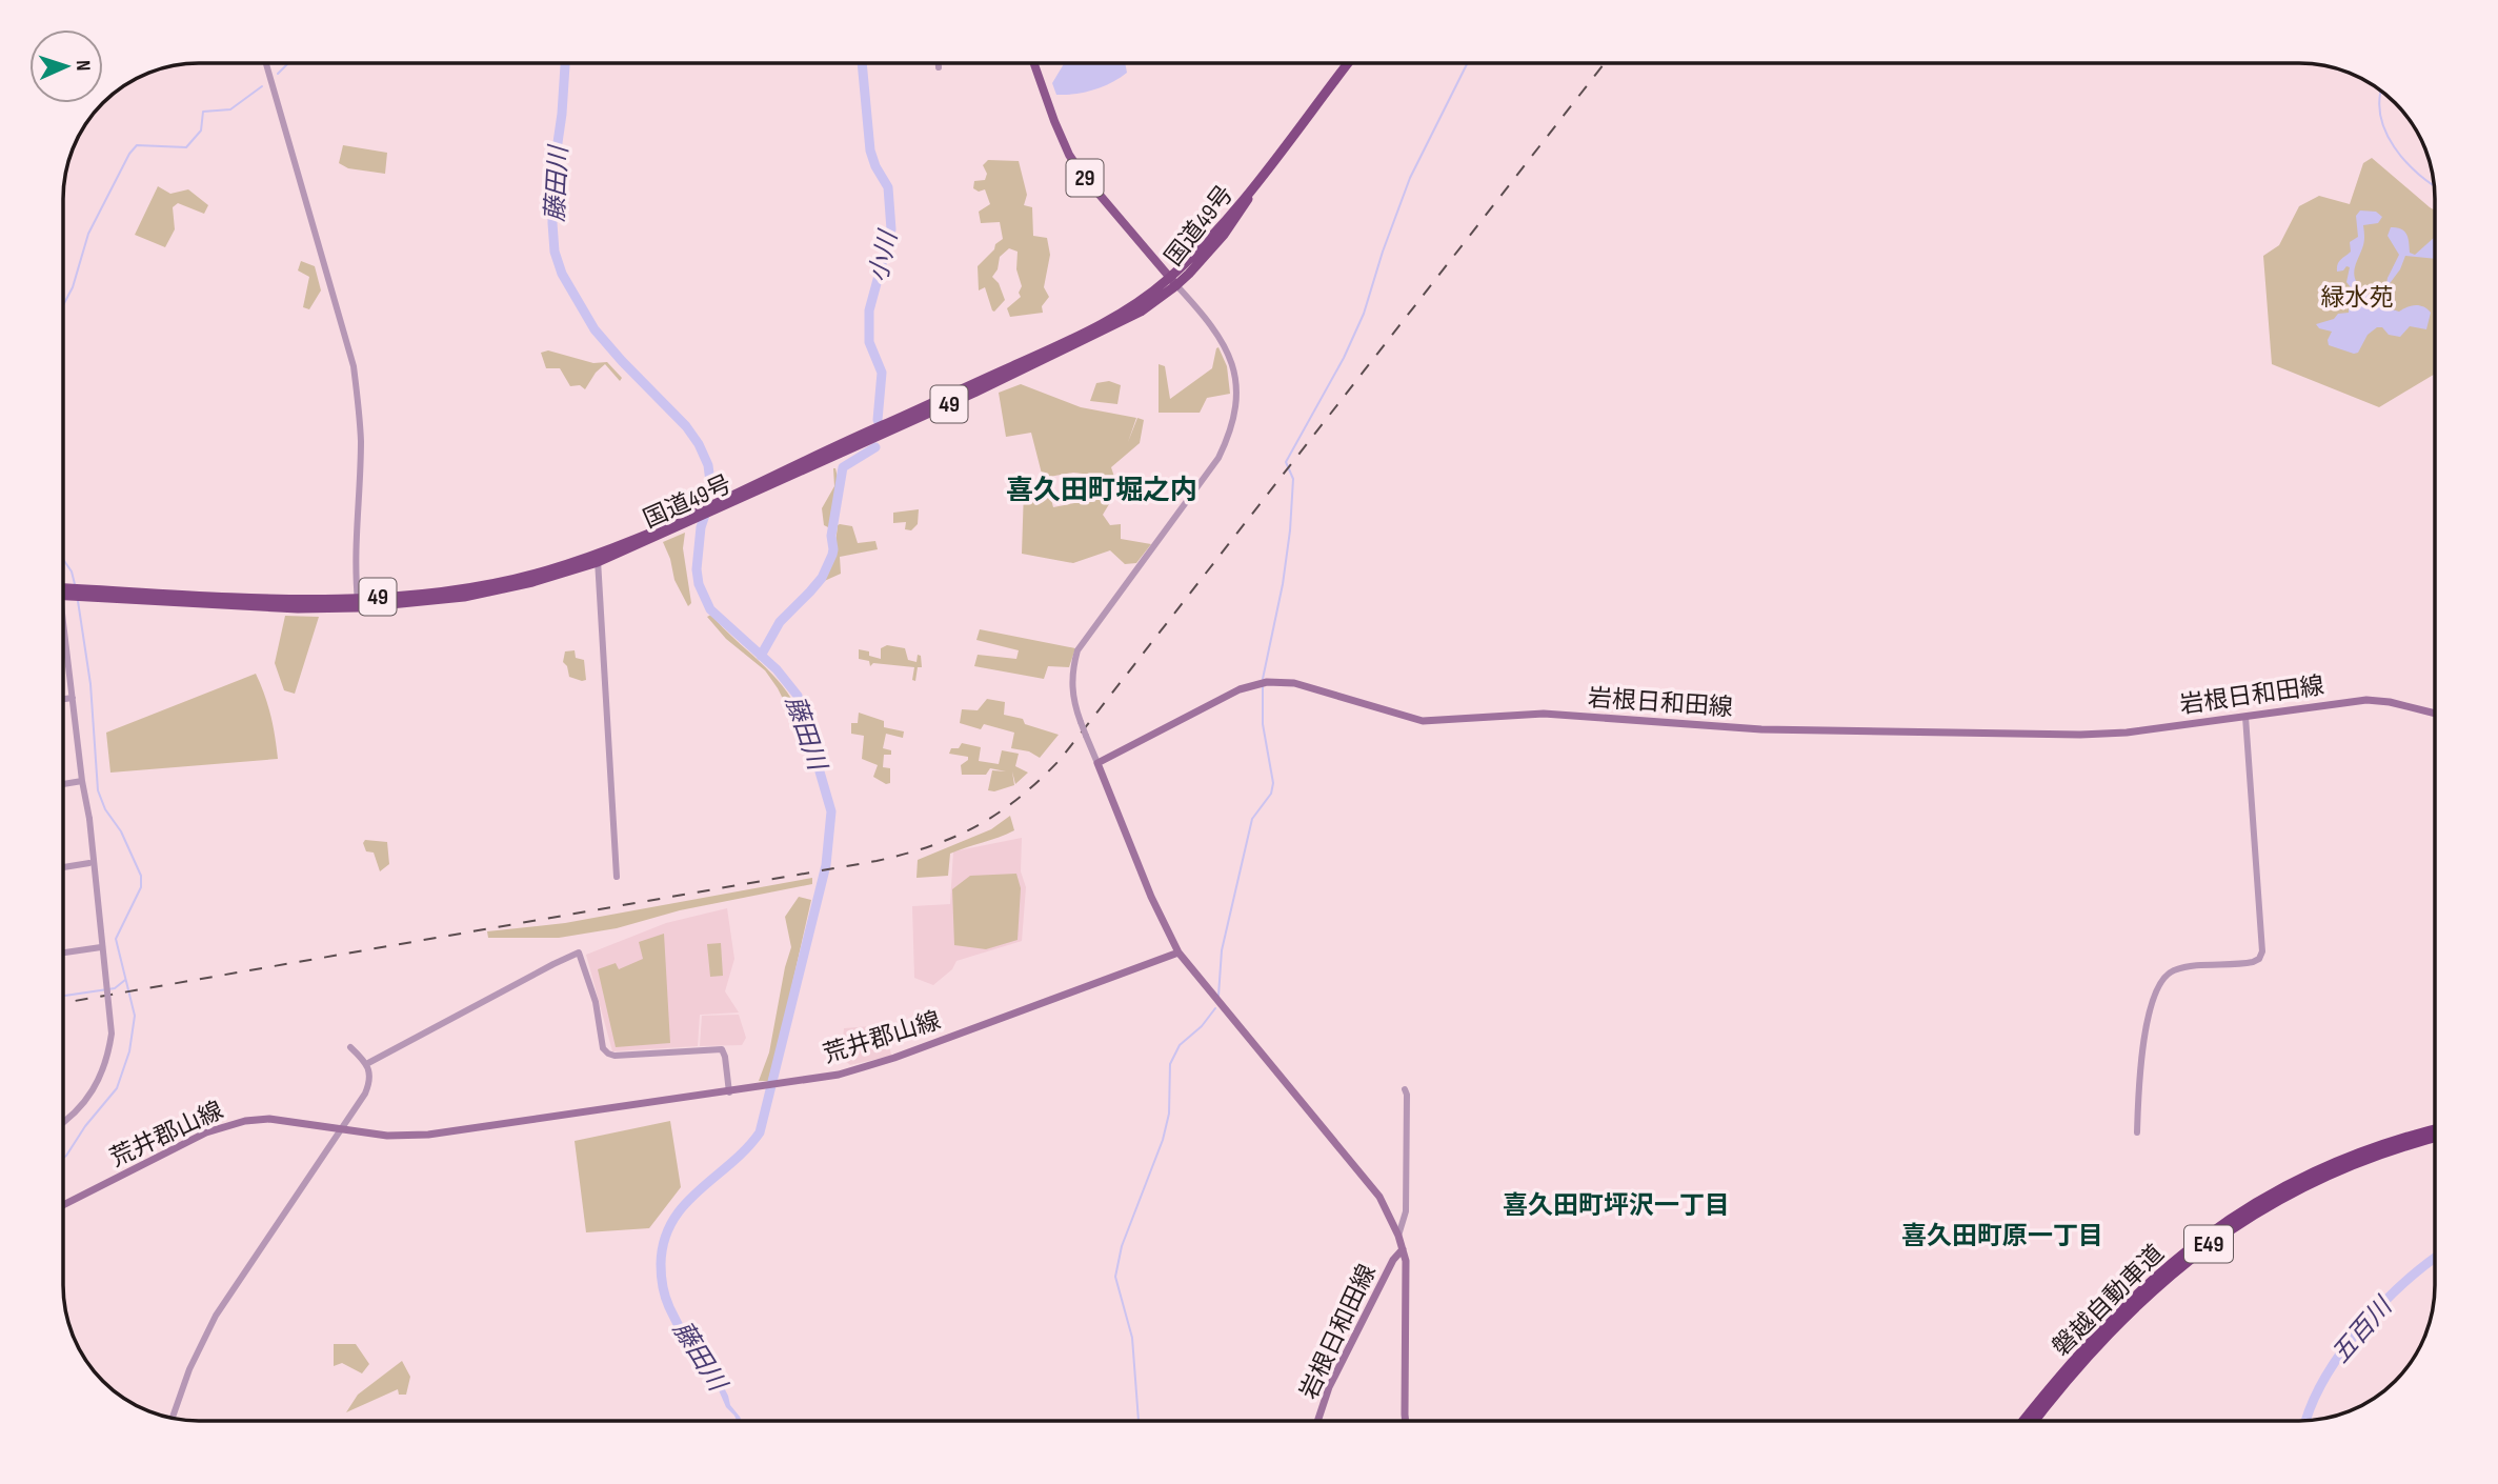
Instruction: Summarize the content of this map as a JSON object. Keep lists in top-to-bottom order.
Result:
{
  "streets": {
    "highway": [
      "国道49号",
      "49",
      "E49",
      "磐越自動車道"
    ],
    "main road": ["29", "岩根日和田線", "荒井郡山線"]
  },
  "crossings": [
    ["29", "国道49号"]
  ],
  "districts": ["喜久田町堀之内", "喜久田町坪沢一丁目", "喜久田町原一丁目"],
  "water": ["藤田川", "小川", "五百川"],
  "parks": ["緑水苑"],
  "north": "right"
}
